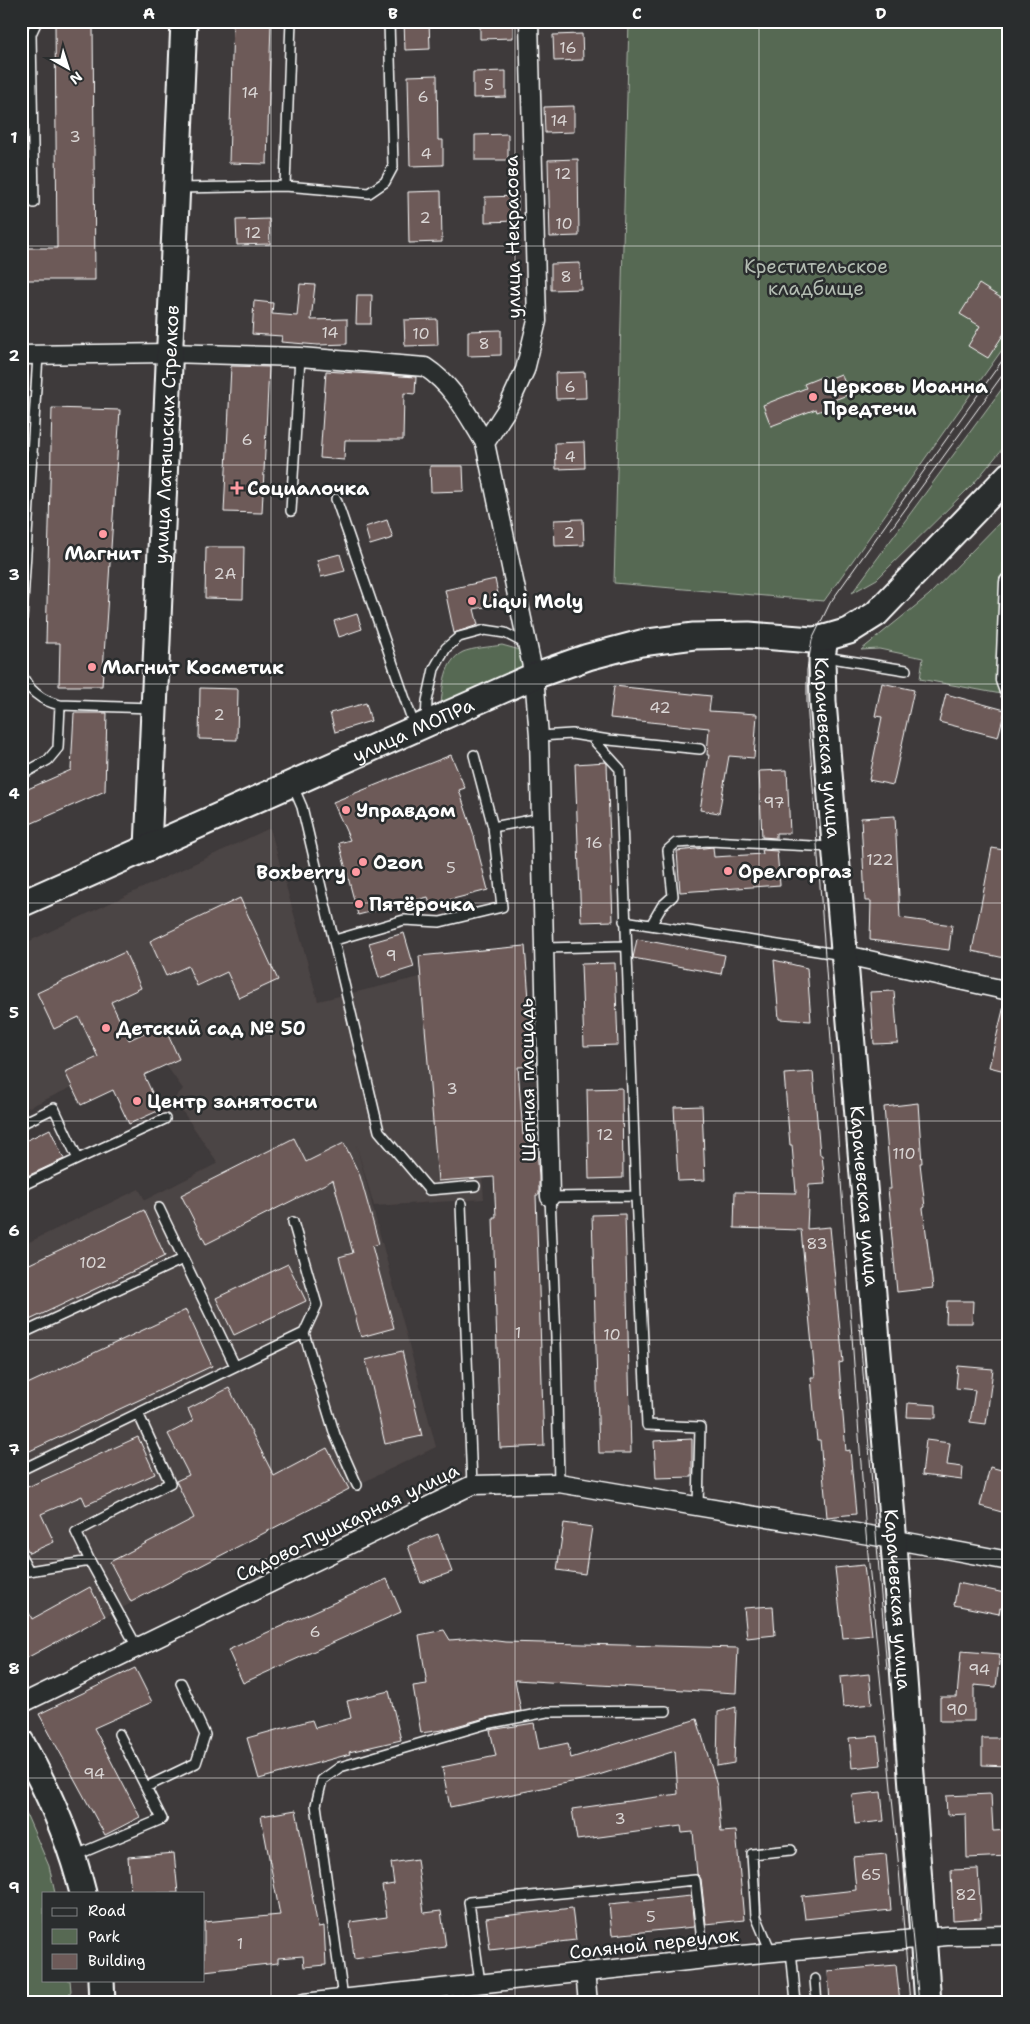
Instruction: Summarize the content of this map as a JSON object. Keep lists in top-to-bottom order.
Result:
{
  "streets": {
    "street": [
      "улица Некрасова",
      "улица Латышских Стрелков",
      "улица МОПРа",
      "Карачевская улица",
      "Щепная площадь",
      "Садово-Пушкарная улица",
      "Соляной переулок"
    ]
  },
  "crossings": [
    ["улица Латышских Стрелков", "улица МОПРа"],
    ["улица МОПРа", "Карачевская улица"],
    ["улица МОПРа", "Щепная площадь"],
    ["Карачевская улица", "Садово-Пушкарная улица"],
    ["Карачевская улица", "Соляной переулок"],
    ["Щепная площадь", "Садово-Пушкарная улица"]
  ],
  "parks": ["Крестительское кладбище"],
  "places": {
    "other": [
      "Церковь Иоанна Предтечи",
      "Магнит",
      "Liqui Moly",
      "Магнит Косметик",
      "Управдом",
      "Ozon",
      "Орелгоргаз",
      "Boxberry",
      "Пятёрочка",
      "Детский сад № 50",
      "Центр занятости"
    ],
    "health": ["Социалочка"]
  },
  "house_numbers": [
    "16",
    "5",
    "14",
    "6",
    "14",
    "3",
    "4",
    "12",
    "2",
    "10",
    "12",
    "8",
    "14",
    "10",
    "8",
    "6",
    "6",
    "4",
    "2",
    "2А",
    "42",
    "2",
    "97",
    "16",
    "122",
    "5",
    "9",
    "3",
    "12",
    "110",
    "83",
    "102",
    "1",
    "10",
    "6",
    "94",
    "90",
    "94",
    "3",
    "65",
    "82",
    "5",
    "1"
  ],
  "legend": ["Road", "Park", "Building"],
  "north": "bottom right",
  "grid": {
    "columns": [
      "A",
      "B",
      "C",
      "D"
    ],
    "rows": [
      "1",
      "2",
      "3",
      "4",
      "5",
      "6",
      "7",
      "8",
      "9"
    ]
  }
}
